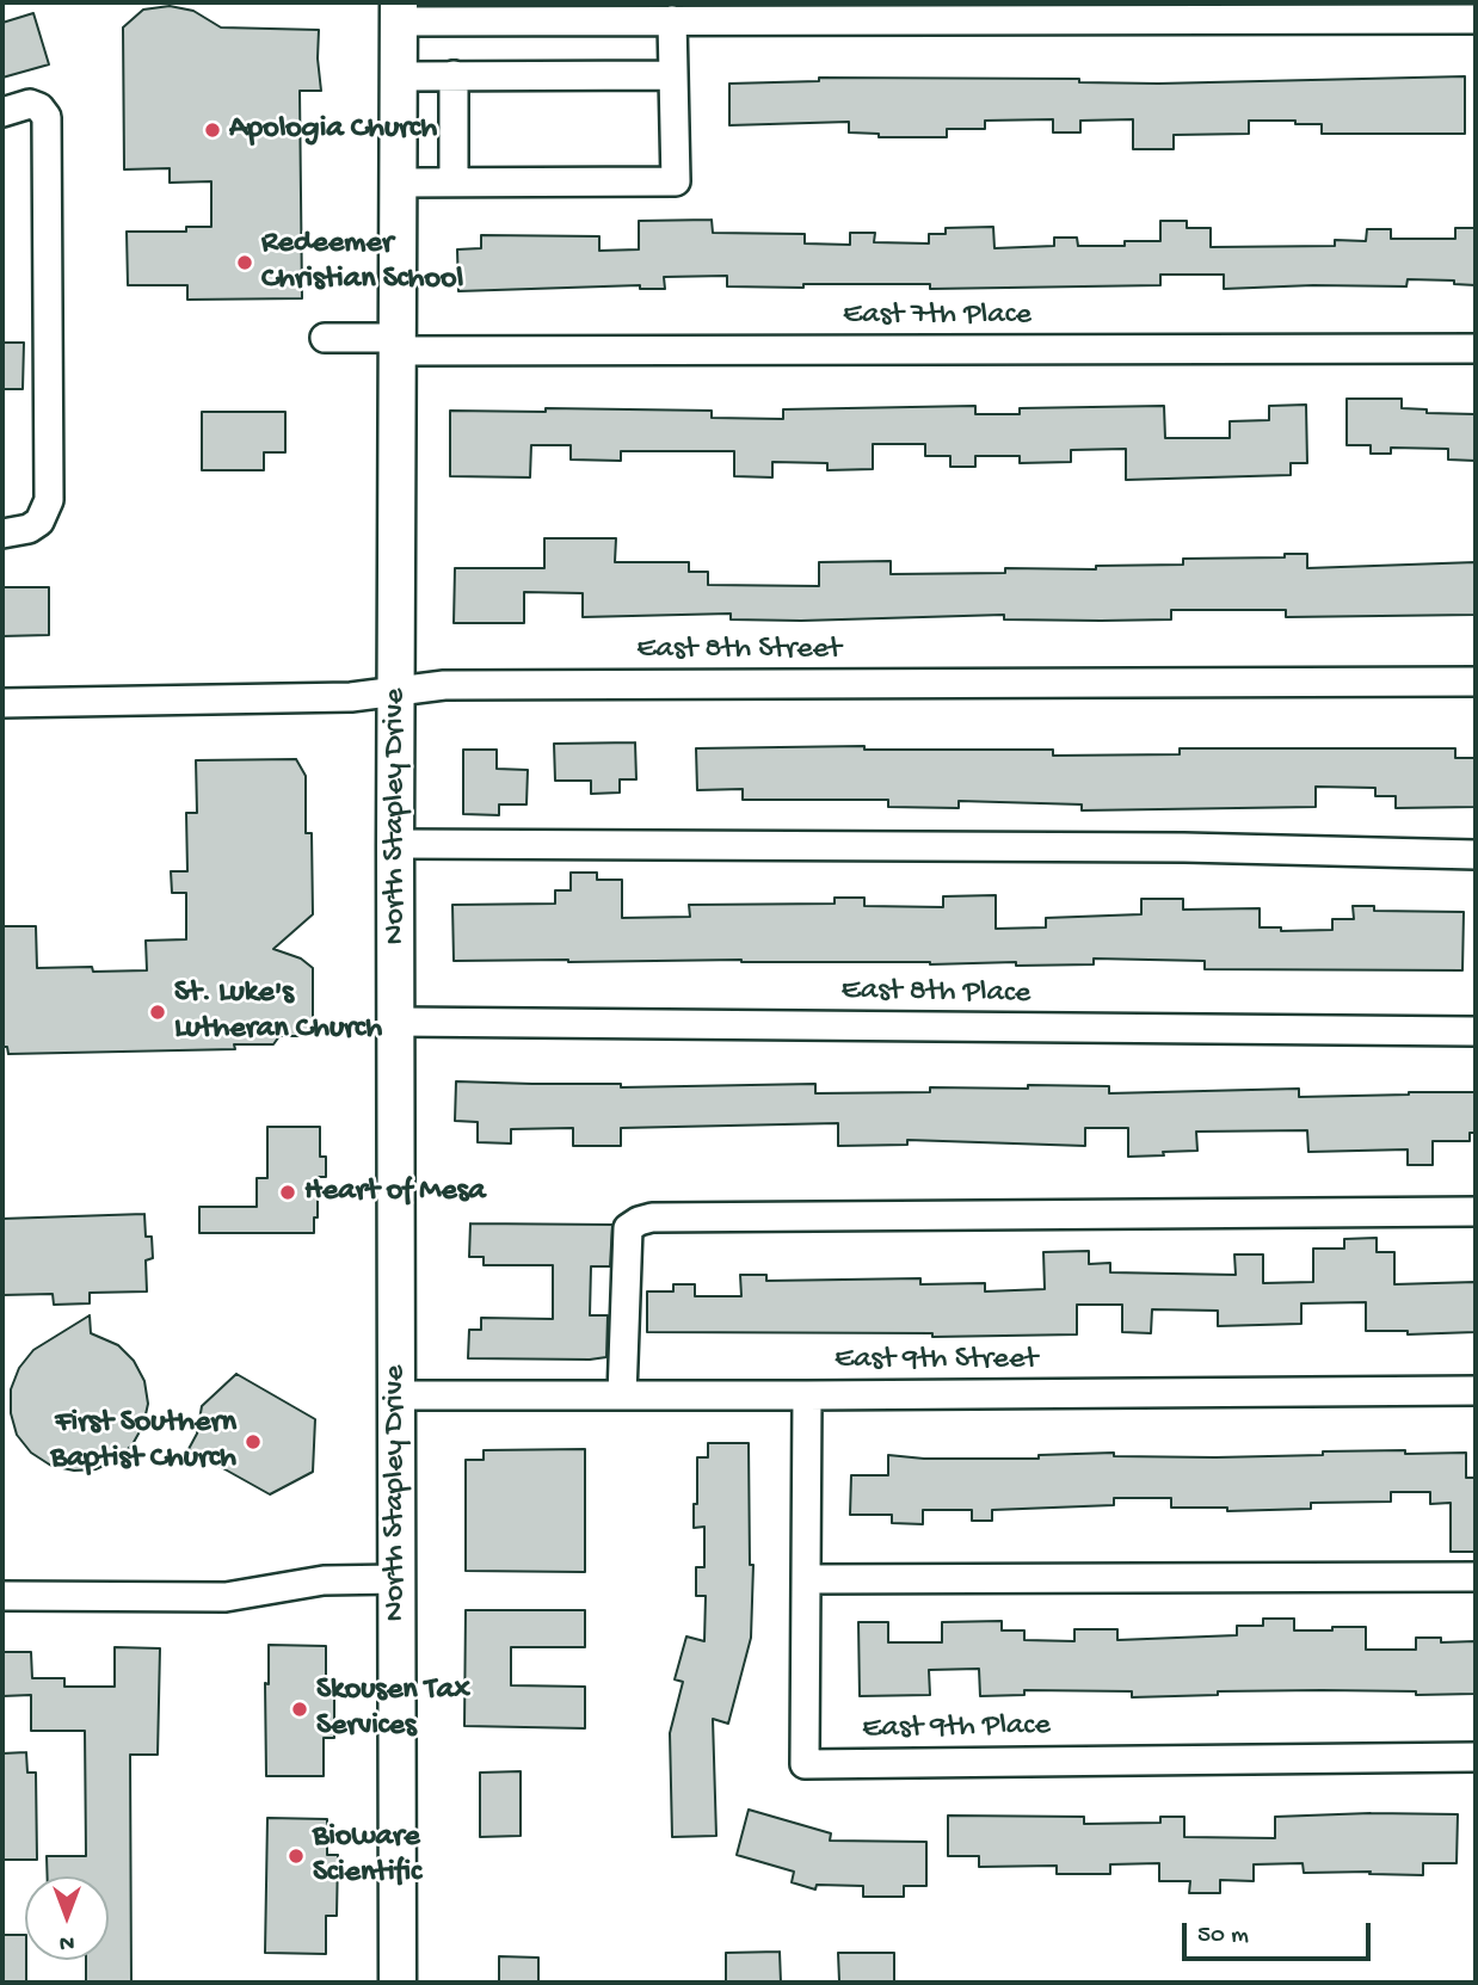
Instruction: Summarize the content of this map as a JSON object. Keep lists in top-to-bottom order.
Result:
{
  "streets": {
    "main road": ["North Stapley Drive"],
    "street": [
      "East 7th Place",
      "East 8th Street",
      "East 8th Place",
      "East 9th Street",
      "East 9th Place"
    ]
  },
  "crossings": [
    ["East 7th Place", "North Stapley Drive"],
    ["East 8th Street", "North Stapley Drive"],
    ["North Stapley Drive", "East 8th Place"],
    ["North Stapley Drive", "East 9th Street"],
    ["East 9th Street", "East 9th Place"]
  ],
  "places": [
    "Apologia Church",
    "Redeemer Christian School",
    "St. Luke's Lutheran Church",
    "Heart of Mesa",
    "First Southern Baptist Church",
    "Skousen Tax Services",
    "Bioware Scientific"
  ],
  "scale_bar": "50 m",
  "north": "bottom"
}
